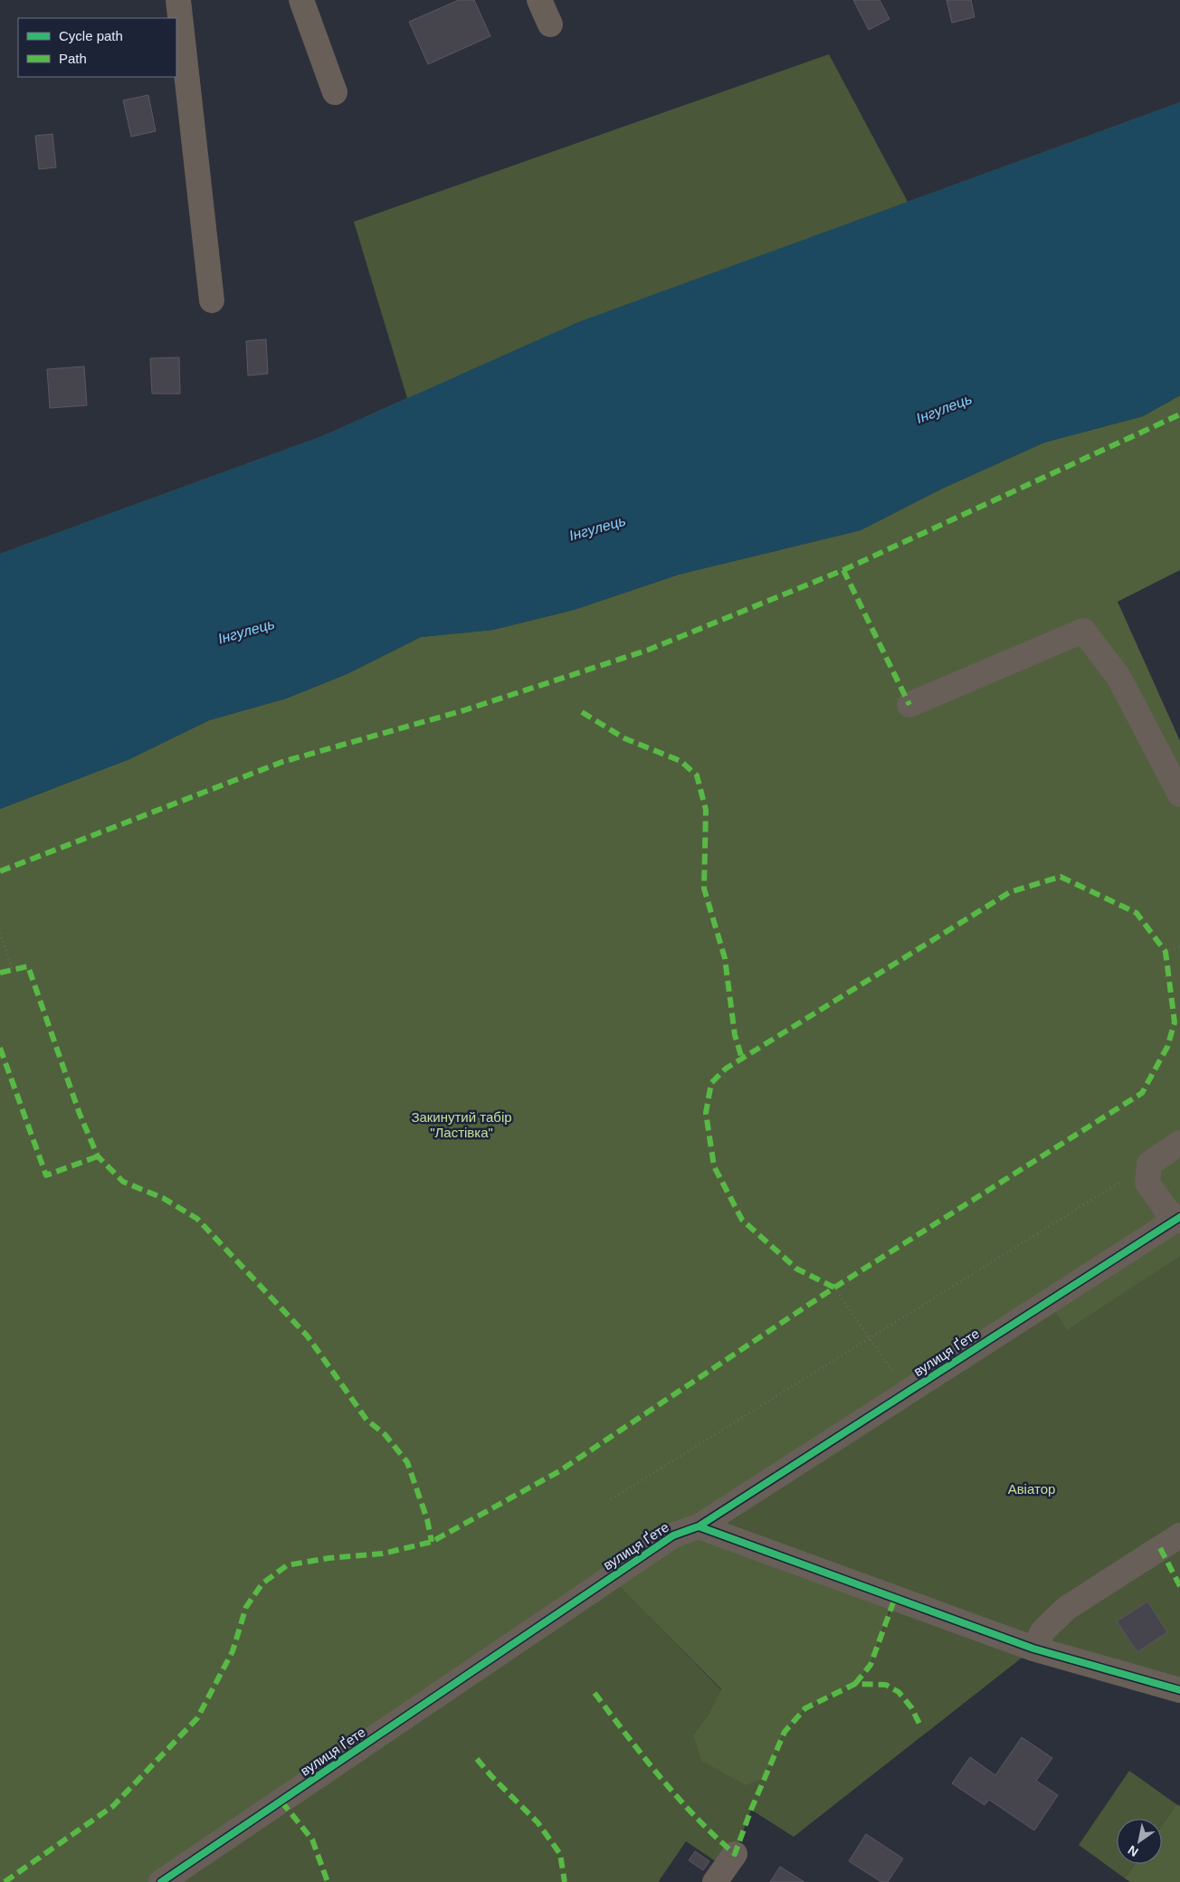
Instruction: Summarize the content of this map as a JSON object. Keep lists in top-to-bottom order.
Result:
{
  "streets": {
    "street": ["вулиця Ґете"]
  },
  "water": ["Інгулець"],
  "parks": ["Закинутий табір \"Ластівка\"", "Авіатор"],
  "legend": ["Cycle path", "Path"],
  "north": "bottom left"
}
